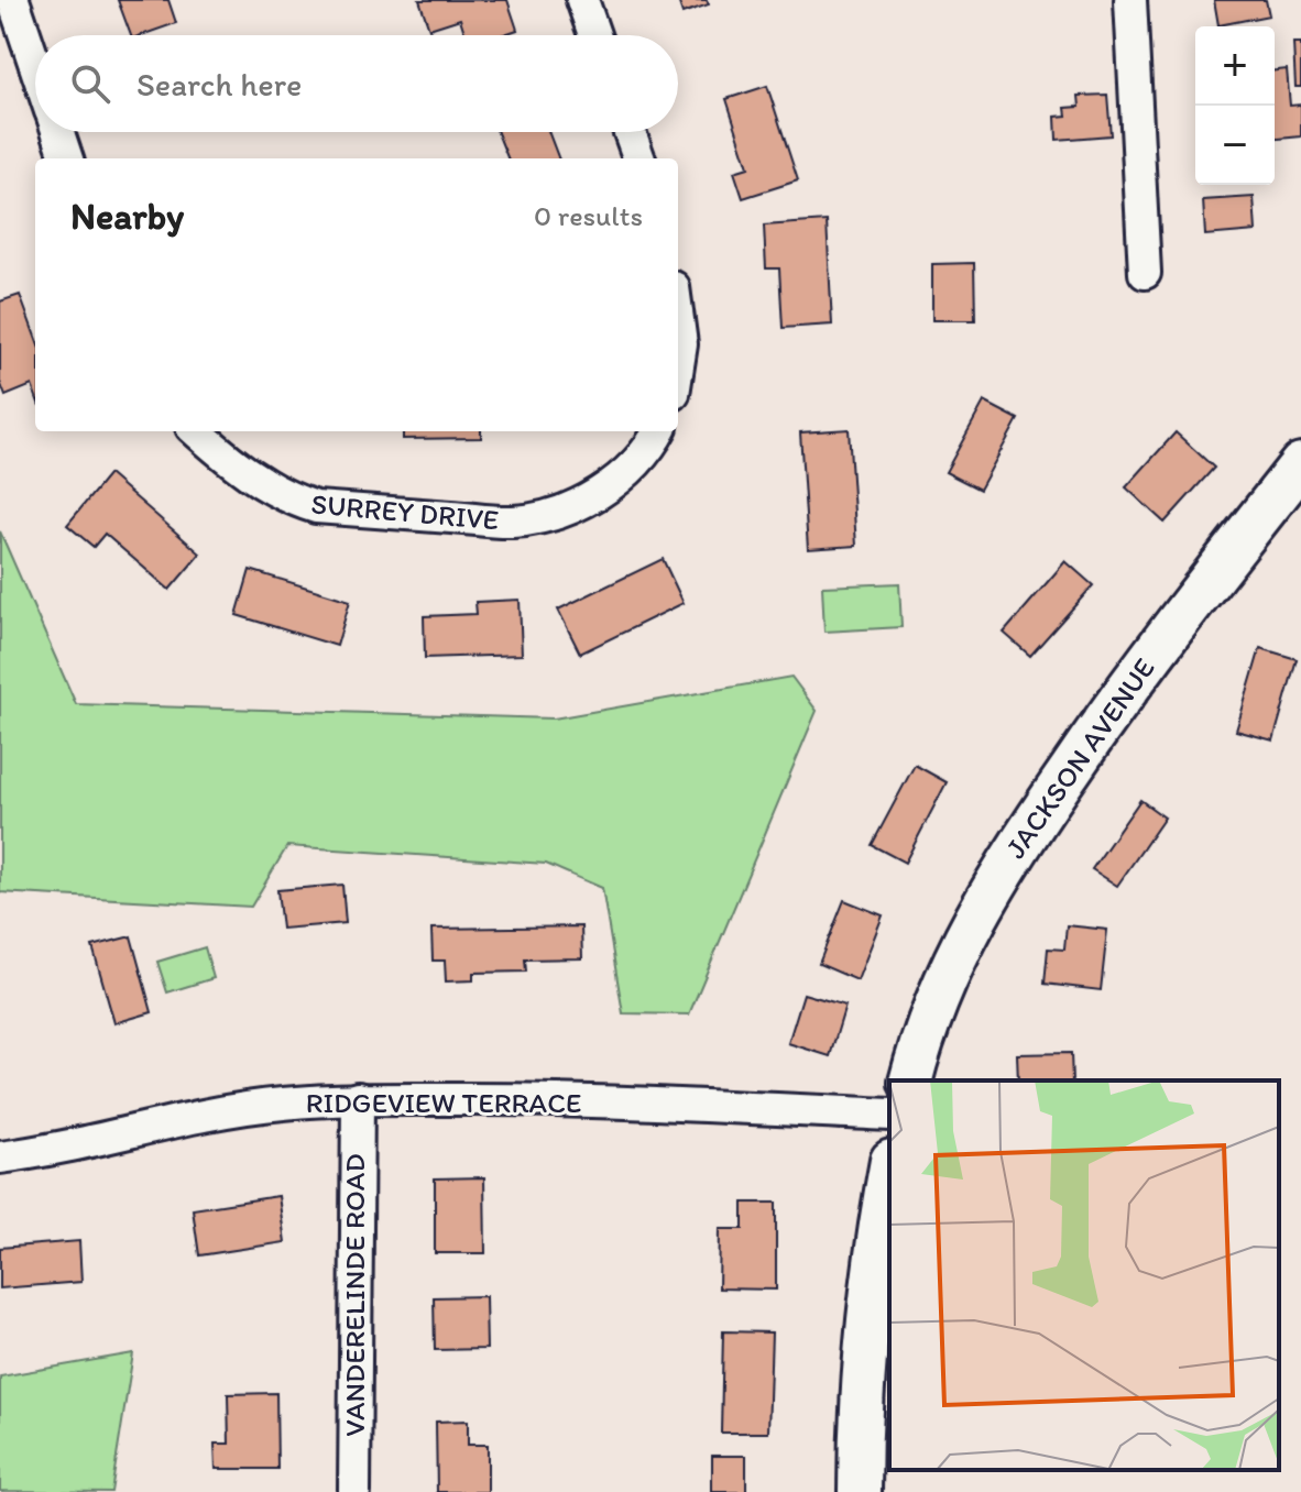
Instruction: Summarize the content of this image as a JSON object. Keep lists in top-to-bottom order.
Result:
{
  "streets": {
    "street": [
      "SURREY DRIVE",
      "JACKSON AVENUE",
      "RIDGEVIEW TERRACE",
      "VANDERELINDE ROAD"
    ]
  },
  "crossings": [
    ["RIDGEVIEW TERRACE", "VANDERELINDE ROAD"]
  ],
  "page": {
    "map_buttons": ["+", "−"],
    "search": "Search here",
    "heading": ["Nearby", "0 results"]
  }
}
